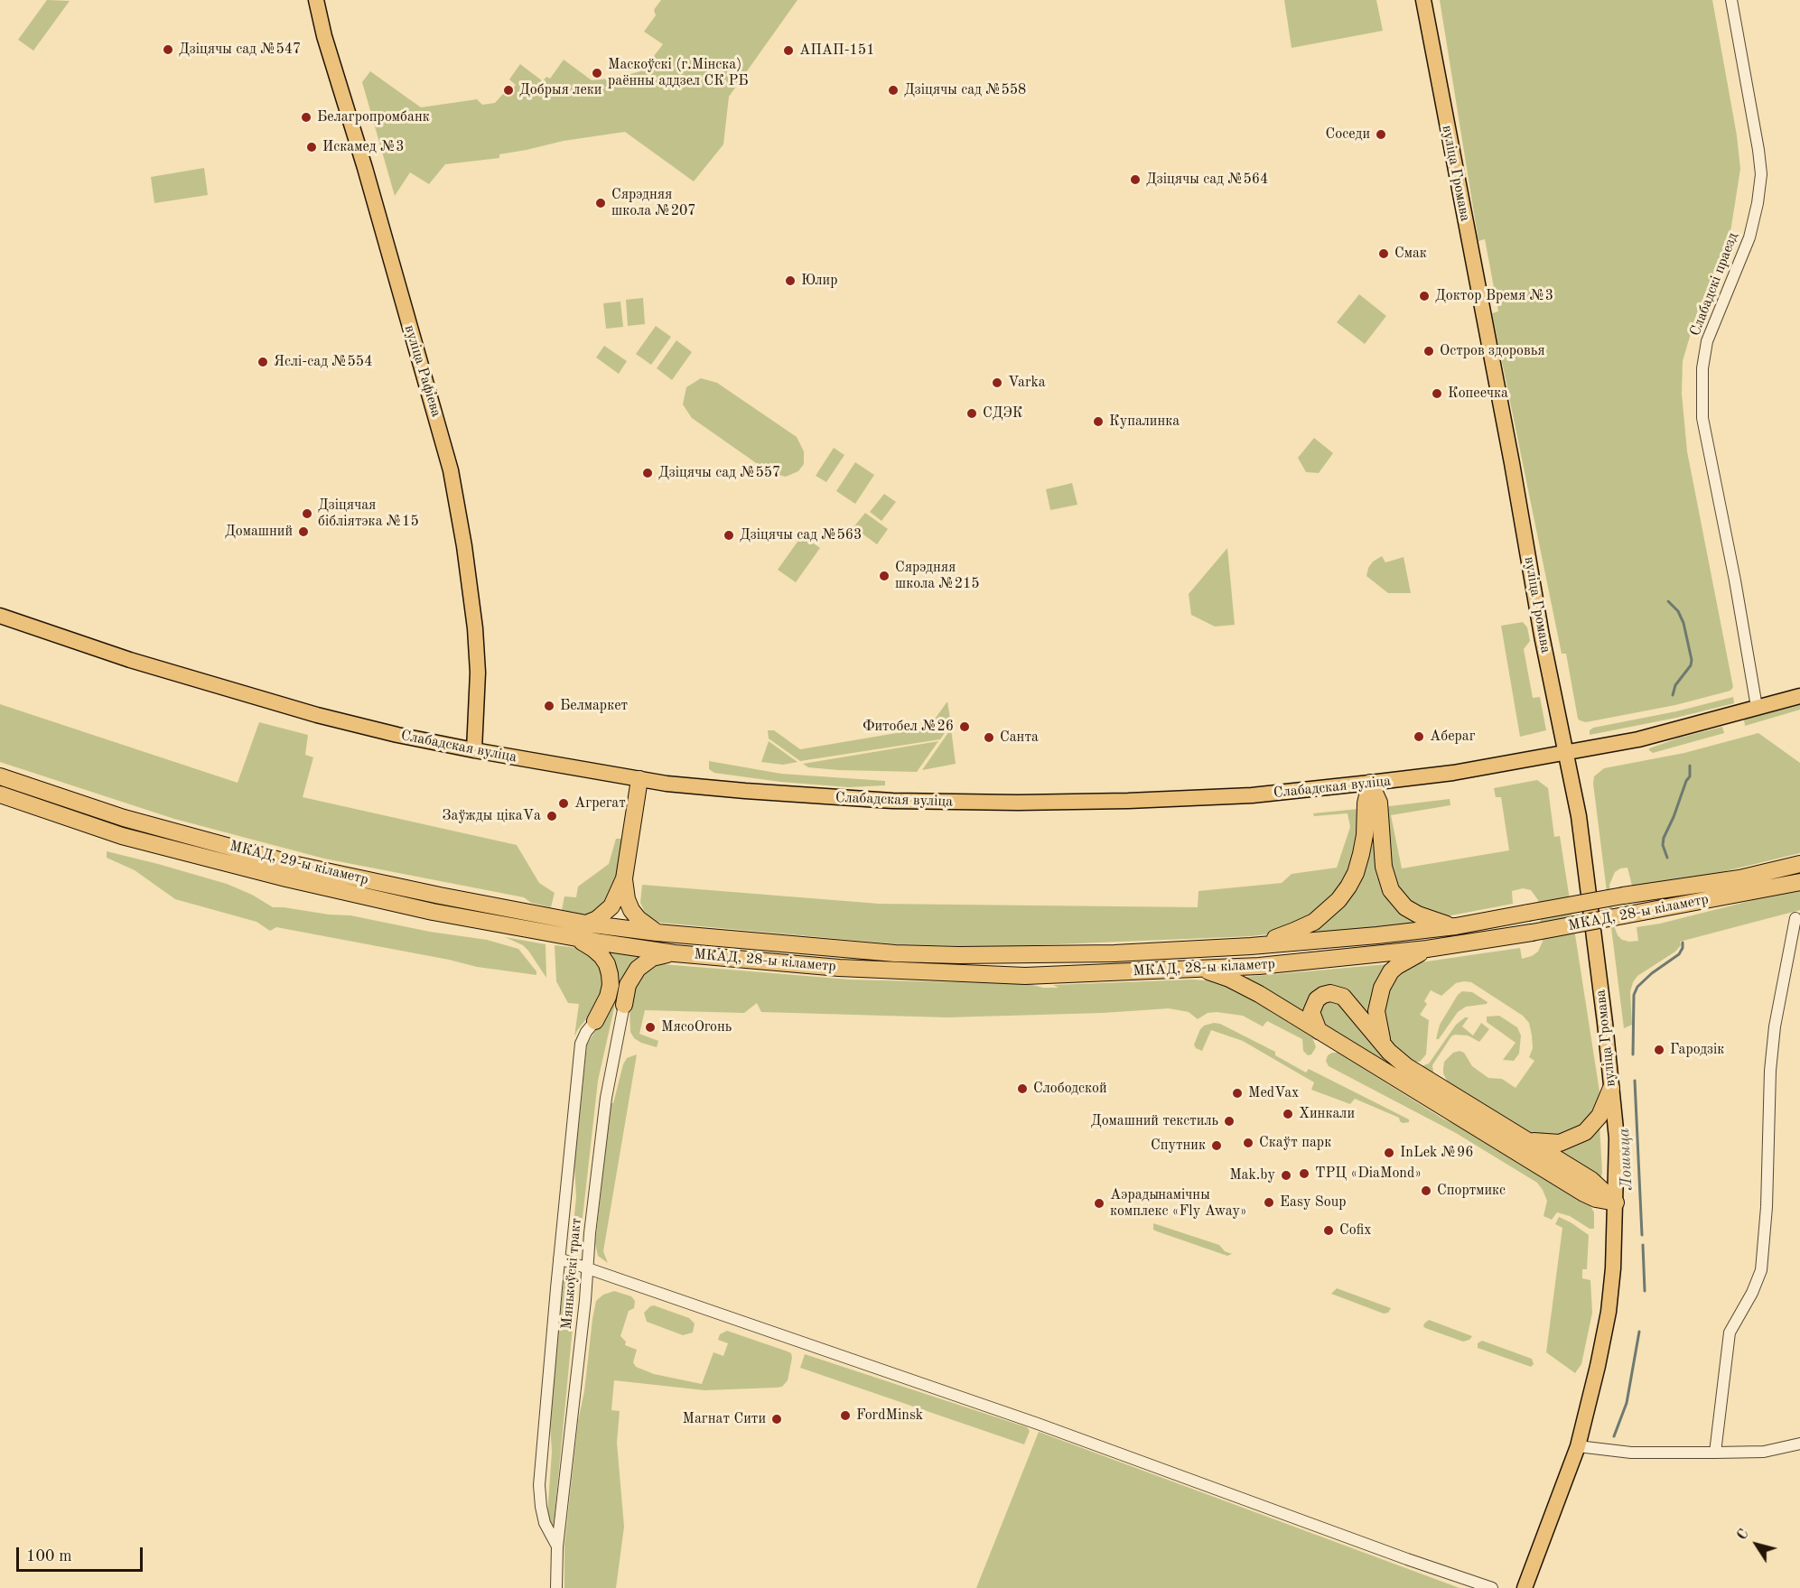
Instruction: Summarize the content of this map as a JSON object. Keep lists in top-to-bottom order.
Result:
{
  "streets": {
    "highway": ["МКАД, 29-ы кіламетр", "МКАД, 28-ы кіламетр"],
    "main road": ["вуліца Громава", "вуліца Рафіева", "Слабадская вуліца"],
    "street": ["Слабадскі праезд", "Мянькоўскі тракт"]
  },
  "crossings": [
    ["вуліца Громава", "Слабадская вуліца"],
    ["Слабадскі праезд", "Слабадская вуліца"],
    ["вуліца Рафіева", "Слабадская вуліца"],
    ["МКАД, 29-ы кіламетр", "МКАД, 28-ы кіламетр"]
  ],
  "water": ["Лошыца"],
  "places": [
    "Дзіцячы сад №547",
    "АПАП-151",
    "Маскоўскі (г.Мінска) раённы аддзел СК РБ",
    "Добрыя леки",
    "Дзіцячы сад №558",
    "Белагропромбанк",
    "Соседи",
    "Искамед №3",
    "Дзіцячы сад №564",
    "Сярэдняя школа №207",
    "Смак",
    "Юлир",
    "Доктор Время №3",
    "Остров здоровья",
    "Яслі-сад №554",
    "Varka",
    "Копеечка",
    "СДЭК",
    "Купалинка",
    "Дзіцячы сад №557",
    "Дзіцячая бібліятэка №15",
    "Домашний",
    "Дзіцячы сад №563",
    "Сярэдняя школа №215",
    "Белмаркет",
    "Фитобел №26",
    "Абераг",
    "Санта",
    "Агрегат",
    "Заўжды цікаVа",
    "МясоОгонь",
    "Гародзік",
    "Слободской",
    "MedVax",
    "Хинкали",
    "Домашний текстиль",
    "Скаўт парк",
    "Спутник",
    "InLek №96",
    "ТРЦ «DiaMond»",
    "Mak.by",
    "Спортмикс",
    "Easy Soup",
    "Аэрадынамічны комплекс «Fly Away»",
    "Cofix",
    "FordMinsk",
    "Магнат Cити"
  ],
  "scale_bar": "100 m",
  "north": "top left"
}
